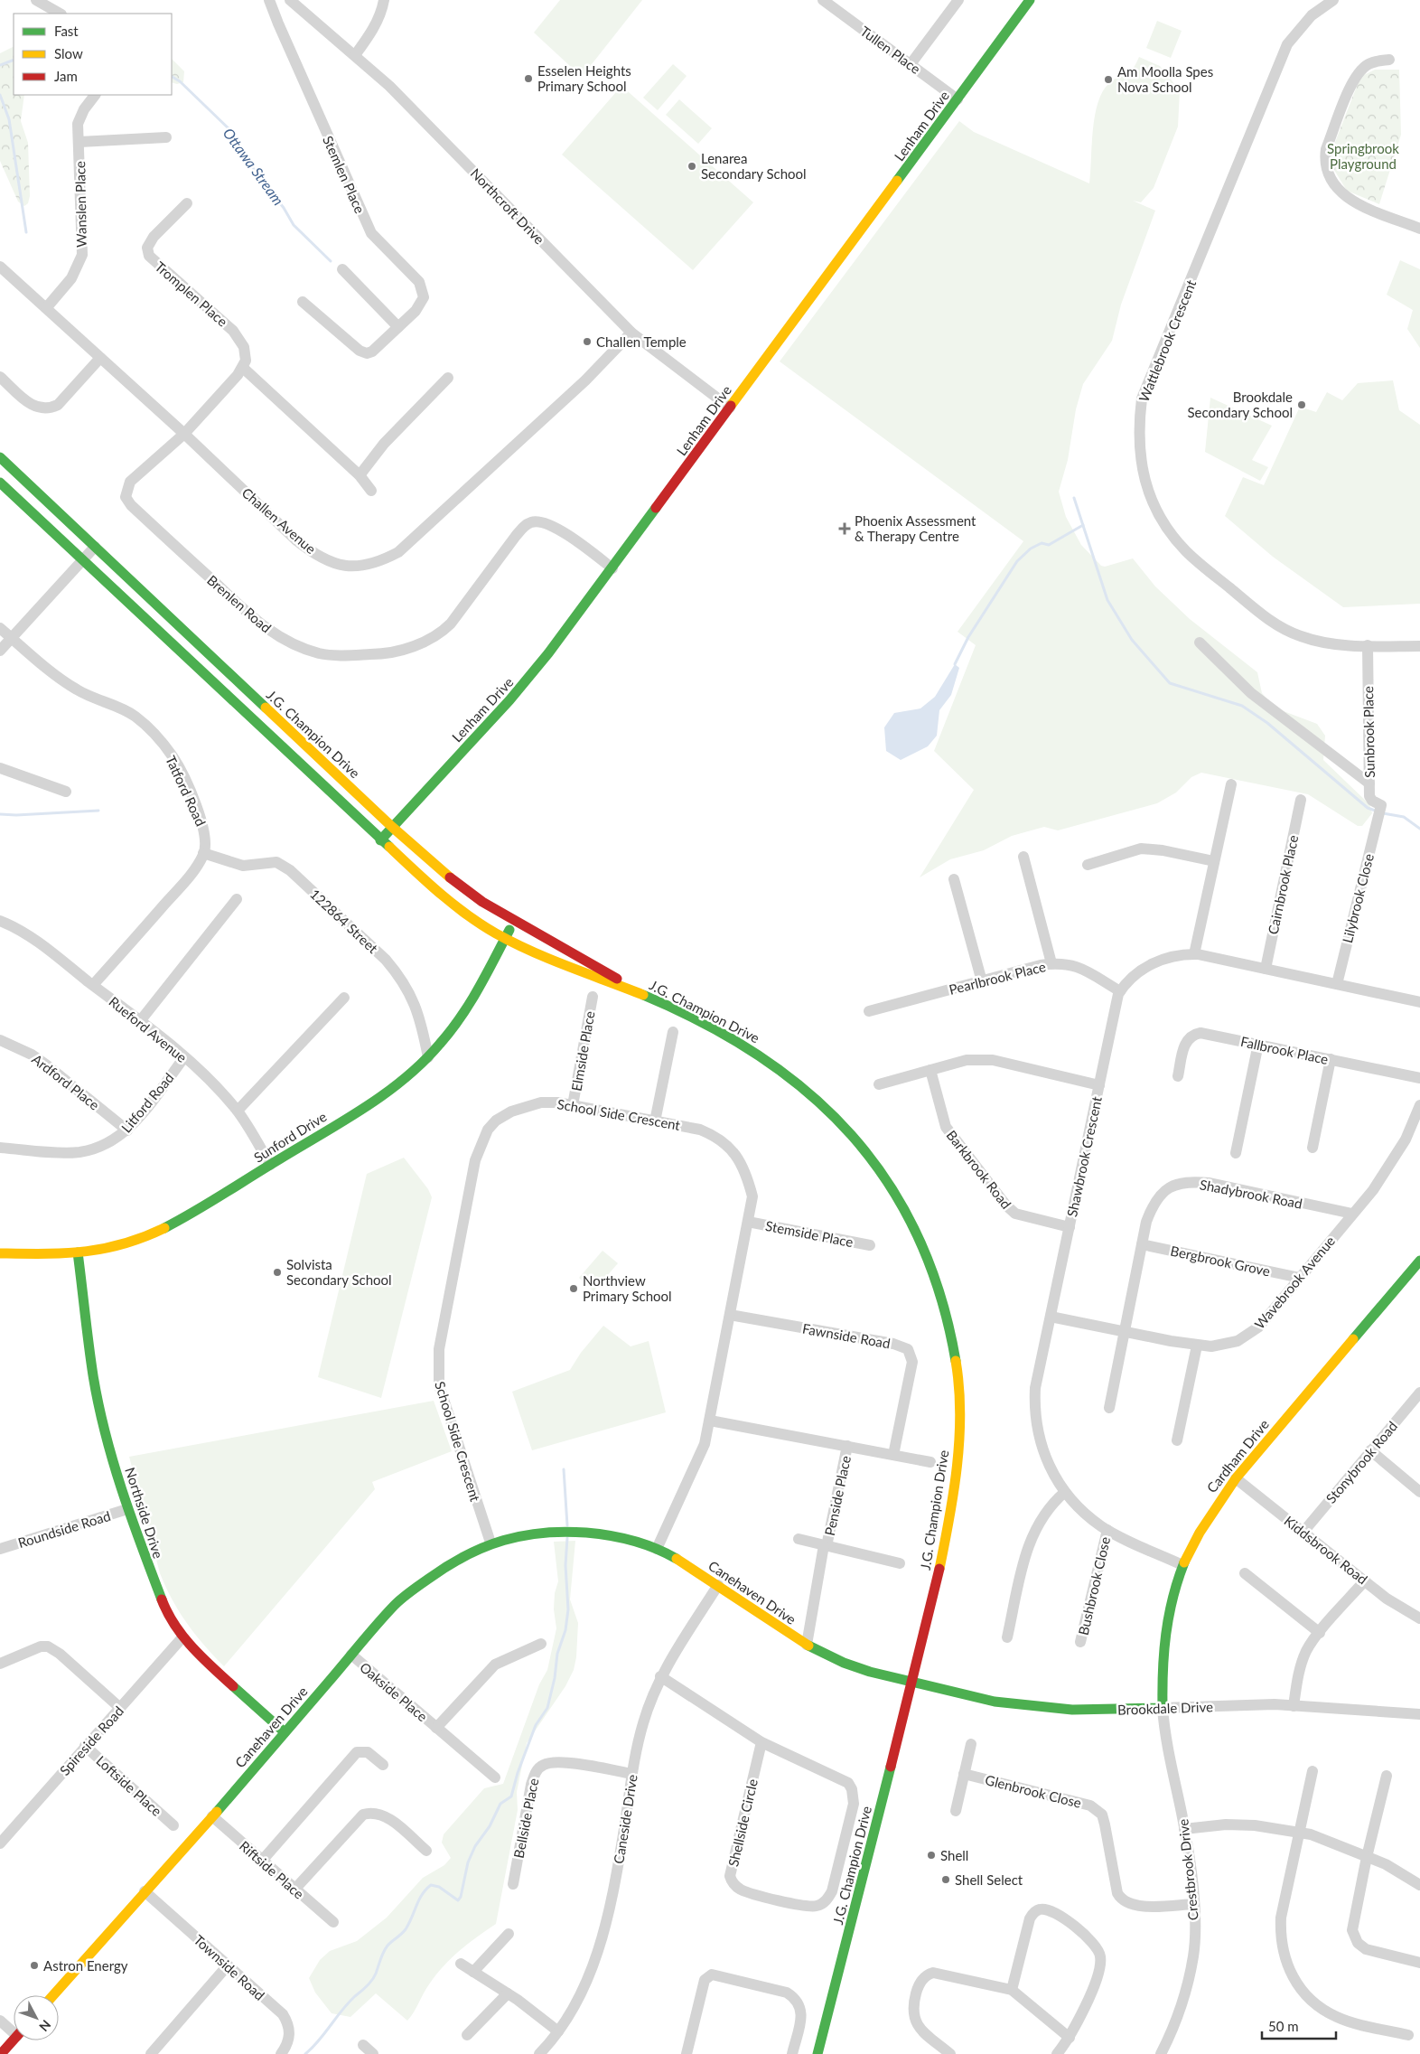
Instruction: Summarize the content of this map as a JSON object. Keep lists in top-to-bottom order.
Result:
{
  "streets": {
    "street": [
      "Tullen Place",
      "Lenham Drive",
      "Stemlen Place",
      "Wanslen Place",
      "Northcroft Drive",
      "Tromplen Place",
      "Wattlebrook Crescent",
      "Challen Avenue",
      "Brenlen Road",
      "Sunbrook Place",
      "J.G. Champion Drive",
      "Tatford Road",
      "Cairnbrook Place",
      "Lilybrook Close",
      "122864 Street",
      "Pearlbrook Place",
      "Rueford Avenue",
      "Fallbrook Place",
      "Elmside Place",
      "Ardford Place",
      "Litford Road",
      "School Side Crescent",
      "Sunford Drive",
      "Shawbrook Crescent",
      "Barkbrook Road",
      "Shadybrook Road",
      "Stemside Place",
      "Bergbrook Grove",
      "Wavebrook Avenue",
      "Fawnside Road",
      "Cardham Drive",
      "Stonybrook Road",
      "Penside Place",
      "Northside Drive",
      "Roundside Road",
      "Kiddsbrook Road",
      "Bushbrook Close",
      "Canehaven Drive",
      "Oakside Place",
      "Brookdale Drive",
      "Spireside Road",
      "Loftside Place",
      "Glenbrook Close",
      "Bellside Place",
      "Caneside Drive",
      "Shellside Circle",
      "Riftside Place",
      "Crestbrook Drive",
      "Townside Road"
    ]
  },
  "crossings": [
    ["Tullen Place", "Lenham Drive"],
    ["Lenham Drive", "Northcroft Drive"],
    ["Lenham Drive", "Brenlen Road"],
    ["Lenham Drive", "J.G. Champion Drive"],
    ["Wanslen Place", "Challen Avenue"],
    ["Northcroft Drive", "Challen Avenue"],
    ["Wattlebrook Crescent", "Sunbrook Place"],
    ["Challen Avenue", "Brenlen Road"],
    ["Sunbrook Place", "Lilybrook Close"],
    ["J.G. Champion Drive", "Sunford Drive"],
    ["J.G. Champion Drive", "Canehaven Drive"],
    ["J.G. Champion Drive", "Brookdale Drive"],
    ["Tatford Road", "122864 Street"],
    ["Tatford Road", "Rueford Avenue"],
    ["Cairnbrook Place", "Shawbrook Crescent"],
    ["Lilybrook Close", "Shawbrook Crescent"],
    ["122864 Street", "Sunford Drive"],
    ["Pearlbrook Place", "Shawbrook Crescent"],
    ["Rueford Avenue", "Litford Road"],
    ["Rueford Avenue", "Sunford Drive"],
    ["Elmside Place", "School Side Crescent"],
    ["Ardford Place", "Litford Road"],
    ["School Side Crescent", "Stemside Place"],
    ["School Side Crescent", "Fawnside Road"],
    ["School Side Crescent", "Canehaven Drive"],
    ["Sunford Drive", "Northside Drive"],
    ["Shawbrook Crescent", "Barkbrook Road"],
    ["Shawbrook Crescent", "Wavebrook Avenue"],
    ["Shawbrook Crescent", "Cardham Drive"],
    ["Shawbrook Crescent", "Bushbrook Close"],
    ["Shadybrook Road", "Bergbrook Grove"],
    ["Shadybrook Road", "Wavebrook Avenue"],
    ["Bergbrook Grove", "Wavebrook Avenue"],
    ["Cardham Drive", "Kiddsbrook Road"],
    ["Cardham Drive", "Brookdale Drive"],
    ["Cardham Drive", "Crestbrook Drive"],
    ["Stonybrook Road", "Kiddsbrook Road"],
    ["Northside Drive", "Roundside Road"],
    ["Northside Drive", "Canehaven Drive"],
    ["Northside Drive", "Spireside Road"],
    ["Canehaven Drive", "Oakside Place"],
    ["Canehaven Drive", "Brookdale Drive"],
    ["Canehaven Drive", "Caneside Drive"],
    ["Canehaven Drive", "Riftside Place"],
    ["Canehaven Drive", "Townside Road"],
    ["Brookdale Drive", "Crestbrook Drive"],
    ["Spireside Road", "Loftside Place"],
    ["Glenbrook Close", "Crestbrook Drive"],
    ["Bellside Place", "Caneside Drive"],
    ["Caneside Drive", "Shellside Circle"]
  ],
  "water": ["Ottawa Stream"],
  "parks": ["Springbrook Playground"],
  "places": {
    "other": [
      "Esselen Heights Primary School",
      "Am Moolla Spes Nova School",
      "Lenarea Secondary School",
      "Challen Temple",
      "Brookdale Secondary School",
      "Solvista Secondary School",
      "Northview Primary School",
      "Shell",
      "Shell Select",
      "Astron Energy"
    ],
    "health": ["Phoenix Assessment & Therapy Centre"]
  },
  "legend": ["Fast", "Slow", "Jam"],
  "scale_bar": "50 m",
  "north": "bottom right"
}
